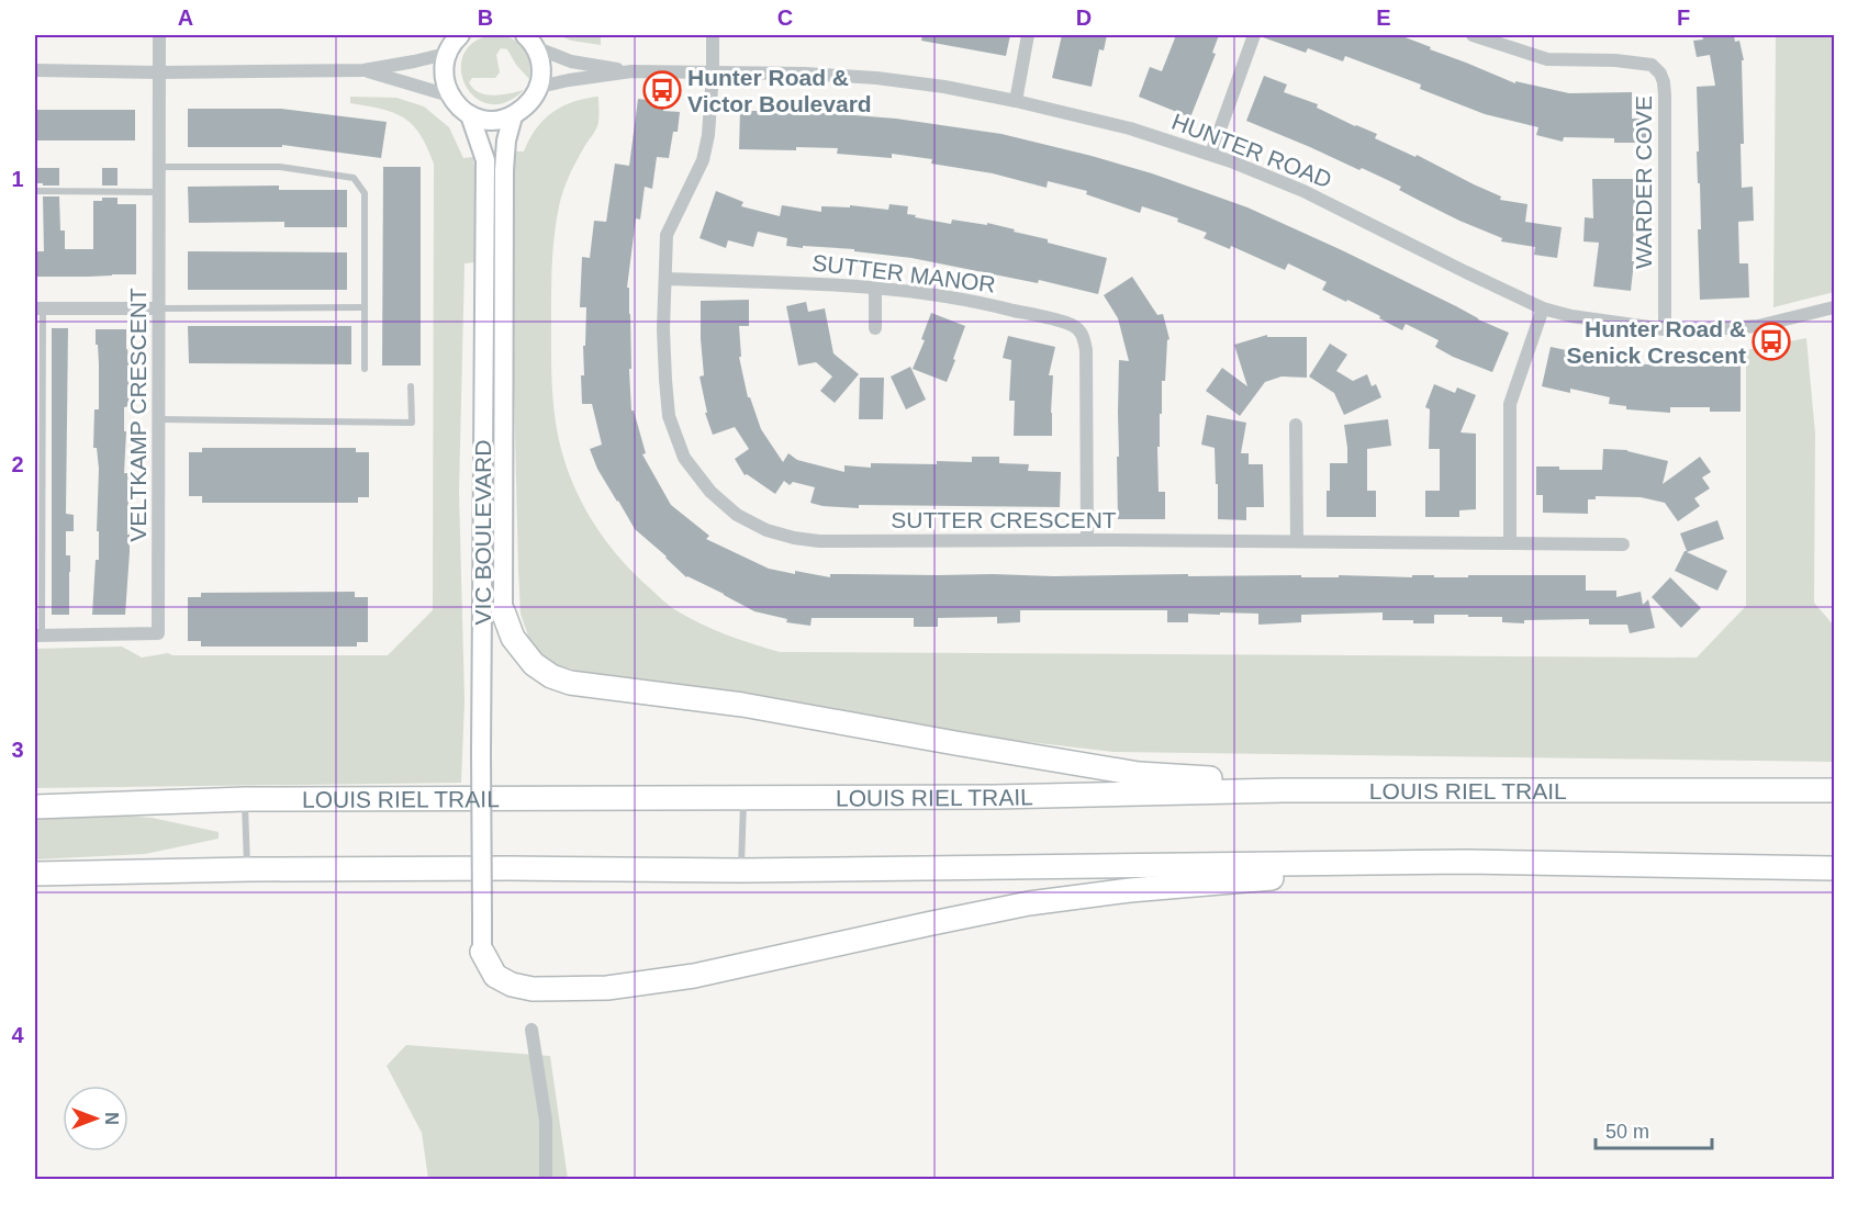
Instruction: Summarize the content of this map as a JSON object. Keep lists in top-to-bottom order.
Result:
{
  "streets": {
    "highway": ["LOUIS RIEL TRAIL"],
    "street": [
      "HUNTER ROAD",
      "WARDER COVE",
      "SUTTER MANOR",
      "VELTKAMP CRESCENT",
      "SUTTER CRESCENT",
      "VIC BOULEVARD"
    ]
  },
  "crossings": [
    ["HUNTER ROAD", "WARDER COVE"],
    ["HUNTER ROAD", "SUTTER CRESCENT"],
    ["SUTTER MANOR", "SUTTER CRESCENT"]
  ],
  "places": {
    "bus stop": ["Hunter Road & Victor Boulevard", "Hunter Road & Senick Crescent"]
  },
  "scale_bar": "50 m",
  "north": "right",
  "grid": {
    "columns": [
      "A",
      "B",
      "C",
      "D",
      "E",
      "F"
    ],
    "rows": [
      "1",
      "2",
      "3",
      "4"
    ]
  }
}
